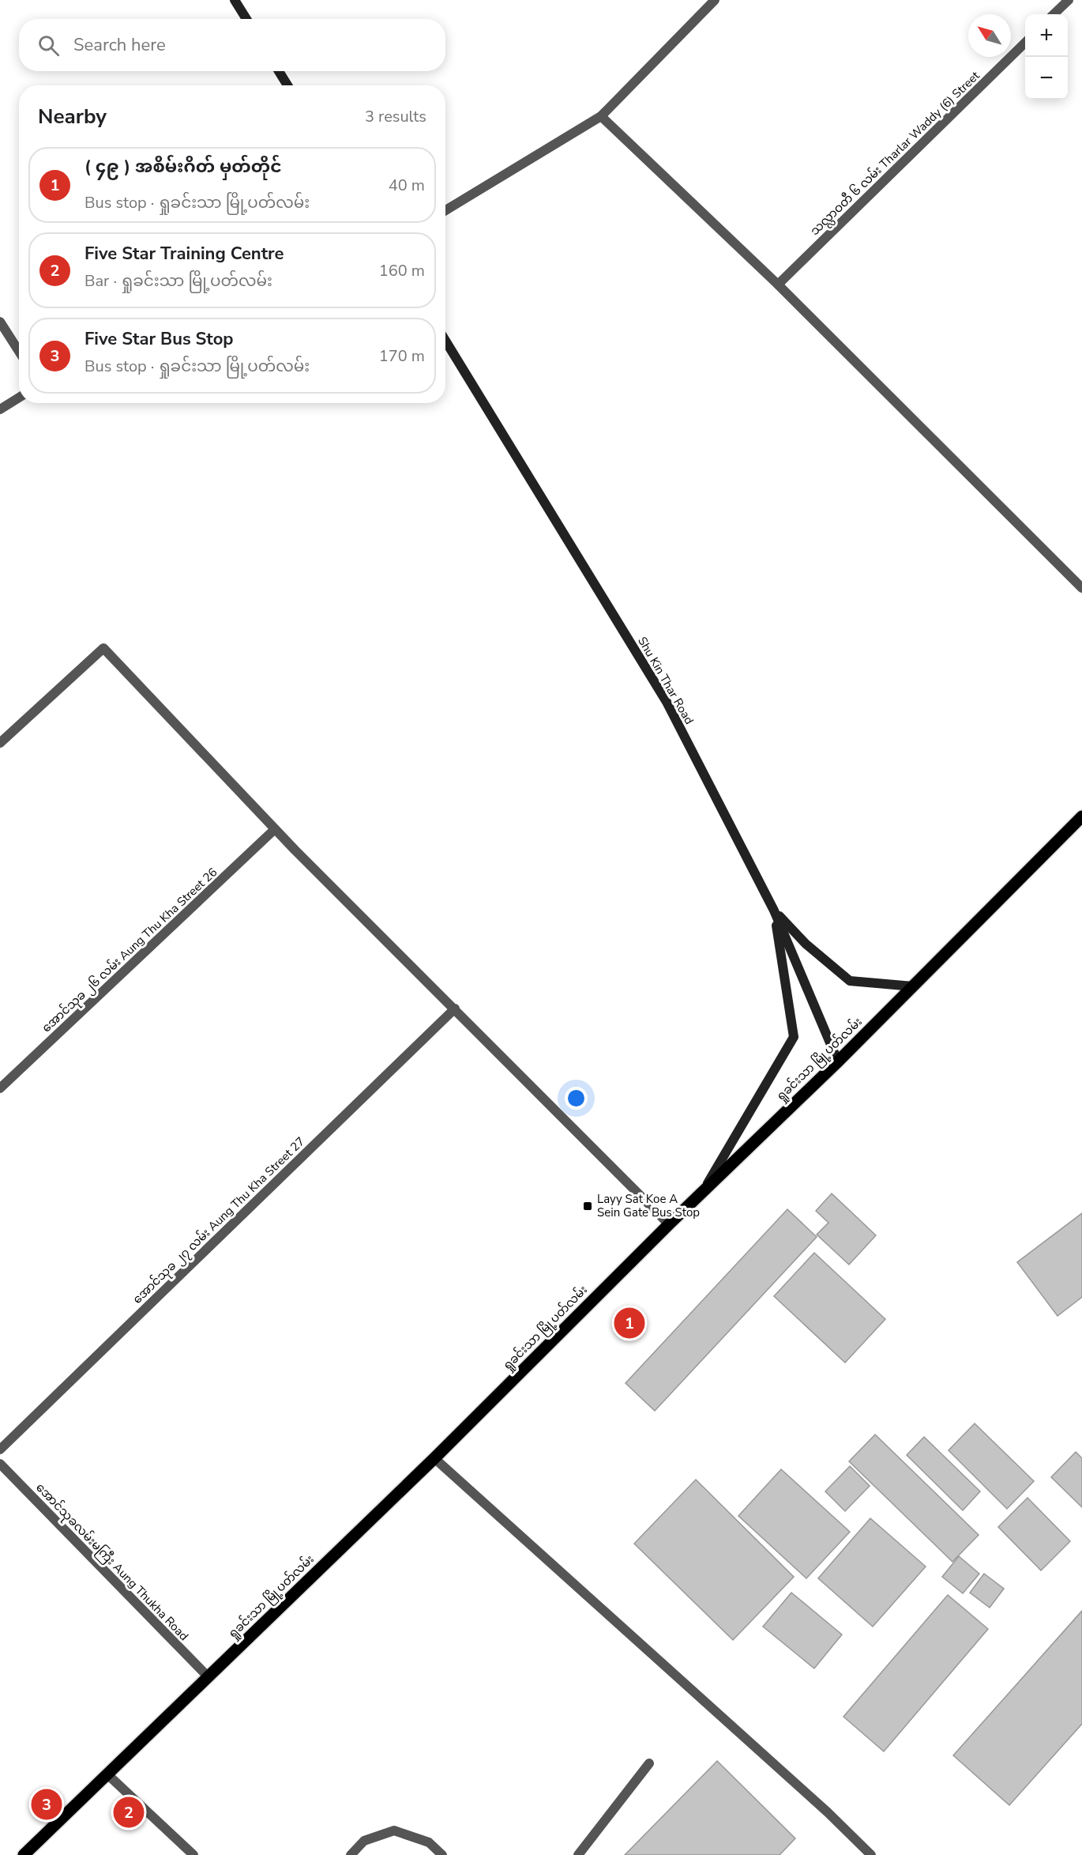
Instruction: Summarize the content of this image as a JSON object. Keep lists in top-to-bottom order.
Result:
{
  "streets": {
    "main road": ["ရှုခင်းသာ မြို့ပတ်လမ်း"],
    "street": [
      "သလ္လာဝတီ ၆ လမ်း Tharlar Waddy (6) Street",
      "Shu Kin Thar Road",
      "အောင်သုခ ၂၆ လမ်း Aung Thu Kha Street 26",
      "အောင်သုခ ၂၇ လမ်း Aung Thu Kha Street 27",
      "အောင်သုခလမ်းမကြီး Aung Thukha Road"
    ]
  },
  "crossings": [
    ["Shu Kin Thar Road", "ရှုခင်းသာ မြို့ပတ်လမ်း"],
    ["ရှုခင်းသာ မြို့ပတ်လမ်း", "အောင်သုခလမ်းမကြီး Aung Thukha Road"]
  ],
  "places": {
    "transit": ["Layy Sat Koe A Sein Gate Bus Stop"]
  },
  "north": "top left",
  "page": {
    "map_buttons": ["+", "−"],
    "search": "Search here",
    "heading": ["Nearby", "3 results"],
    "list": [
      {
        "mark": "1",
        "name": "( ၄၉ ) အစိမ်းဂိတ် မှတ်တိုင်",
        "note": "Bus stop · ရှုခင်းသာ မြို့ပတ်လမ်း",
        "value": "40 m"
      },
      {
        "mark": "2",
        "name": "Five Star Training Centre",
        "note": "Bar · ရှုခင်းသာ မြို့ပတ်လမ်း",
        "value": "160 m"
      },
      {
        "mark": "3",
        "name": "Five Star Bus Stop",
        "note": "Bus stop · ရှုခင်းသာ မြို့ပတ်လမ်း",
        "value": "170 m"
      }
    ],
    "pins": ["1", "3", "2"]
  }
}
